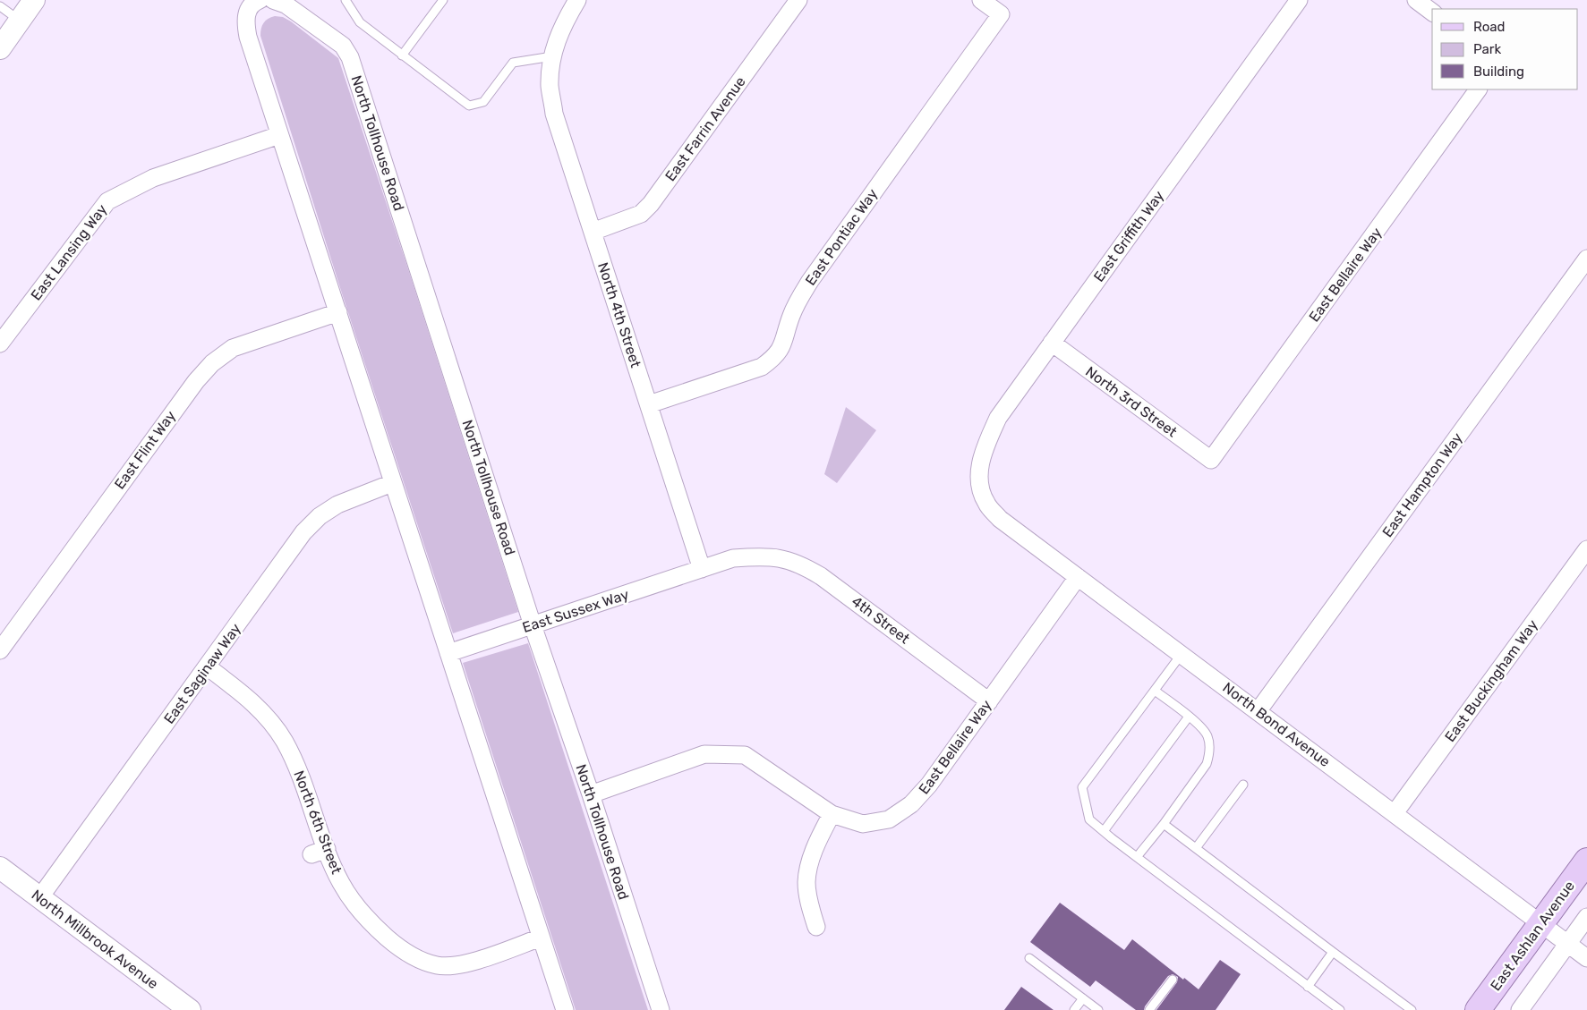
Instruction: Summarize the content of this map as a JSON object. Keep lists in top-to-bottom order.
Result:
{
  "streets": {
    "main road": ["East Ashlan Avenue"],
    "street": [
      "East Farrin Avenue",
      "North Tollhouse Road",
      "East Griffith Way",
      "East Pontiac Way",
      "East Lansing Way",
      "East Bellaire Way",
      "North 4th Street",
      "North 3rd Street",
      "East Flint Way",
      "East Hampton Way",
      "East Sussex Way",
      "4th Street",
      "East Saginaw Way",
      "East Buckingham Way",
      "North Bond Avenue",
      "North 6th Street",
      "North Millbrook Avenue"
    ]
  },
  "crossings": [
    ["East Farrin Avenue", "North 4th Street"],
    ["North Tollhouse Road", "East Bellaire Way"],
    ["North Tollhouse Road", "East Sussex Way"],
    ["East Griffith Way", "North 3rd Street"],
    ["East Griffith Way", "North Bond Avenue"],
    ["East Pontiac Way", "North 4th Street"],
    ["East Bellaire Way", "North 3rd Street"],
    ["East Bellaire Way", "4th Street"],
    ["East Bellaire Way", "North Bond Avenue"],
    ["North 4th Street", "East Sussex Way"],
    ["North 4th Street", "4th Street"],
    ["East Hampton Way", "North Bond Avenue"],
    ["East Sussex Way", "4th Street"],
    ["East Saginaw Way", "North 6th Street"],
    ["East Saginaw Way", "North Millbrook Avenue"],
    ["East Buckingham Way", "North Bond Avenue"],
    ["North Bond Avenue", "East Ashlan Avenue"]
  ],
  "legend": ["Road", "Park", "Building"]
}
